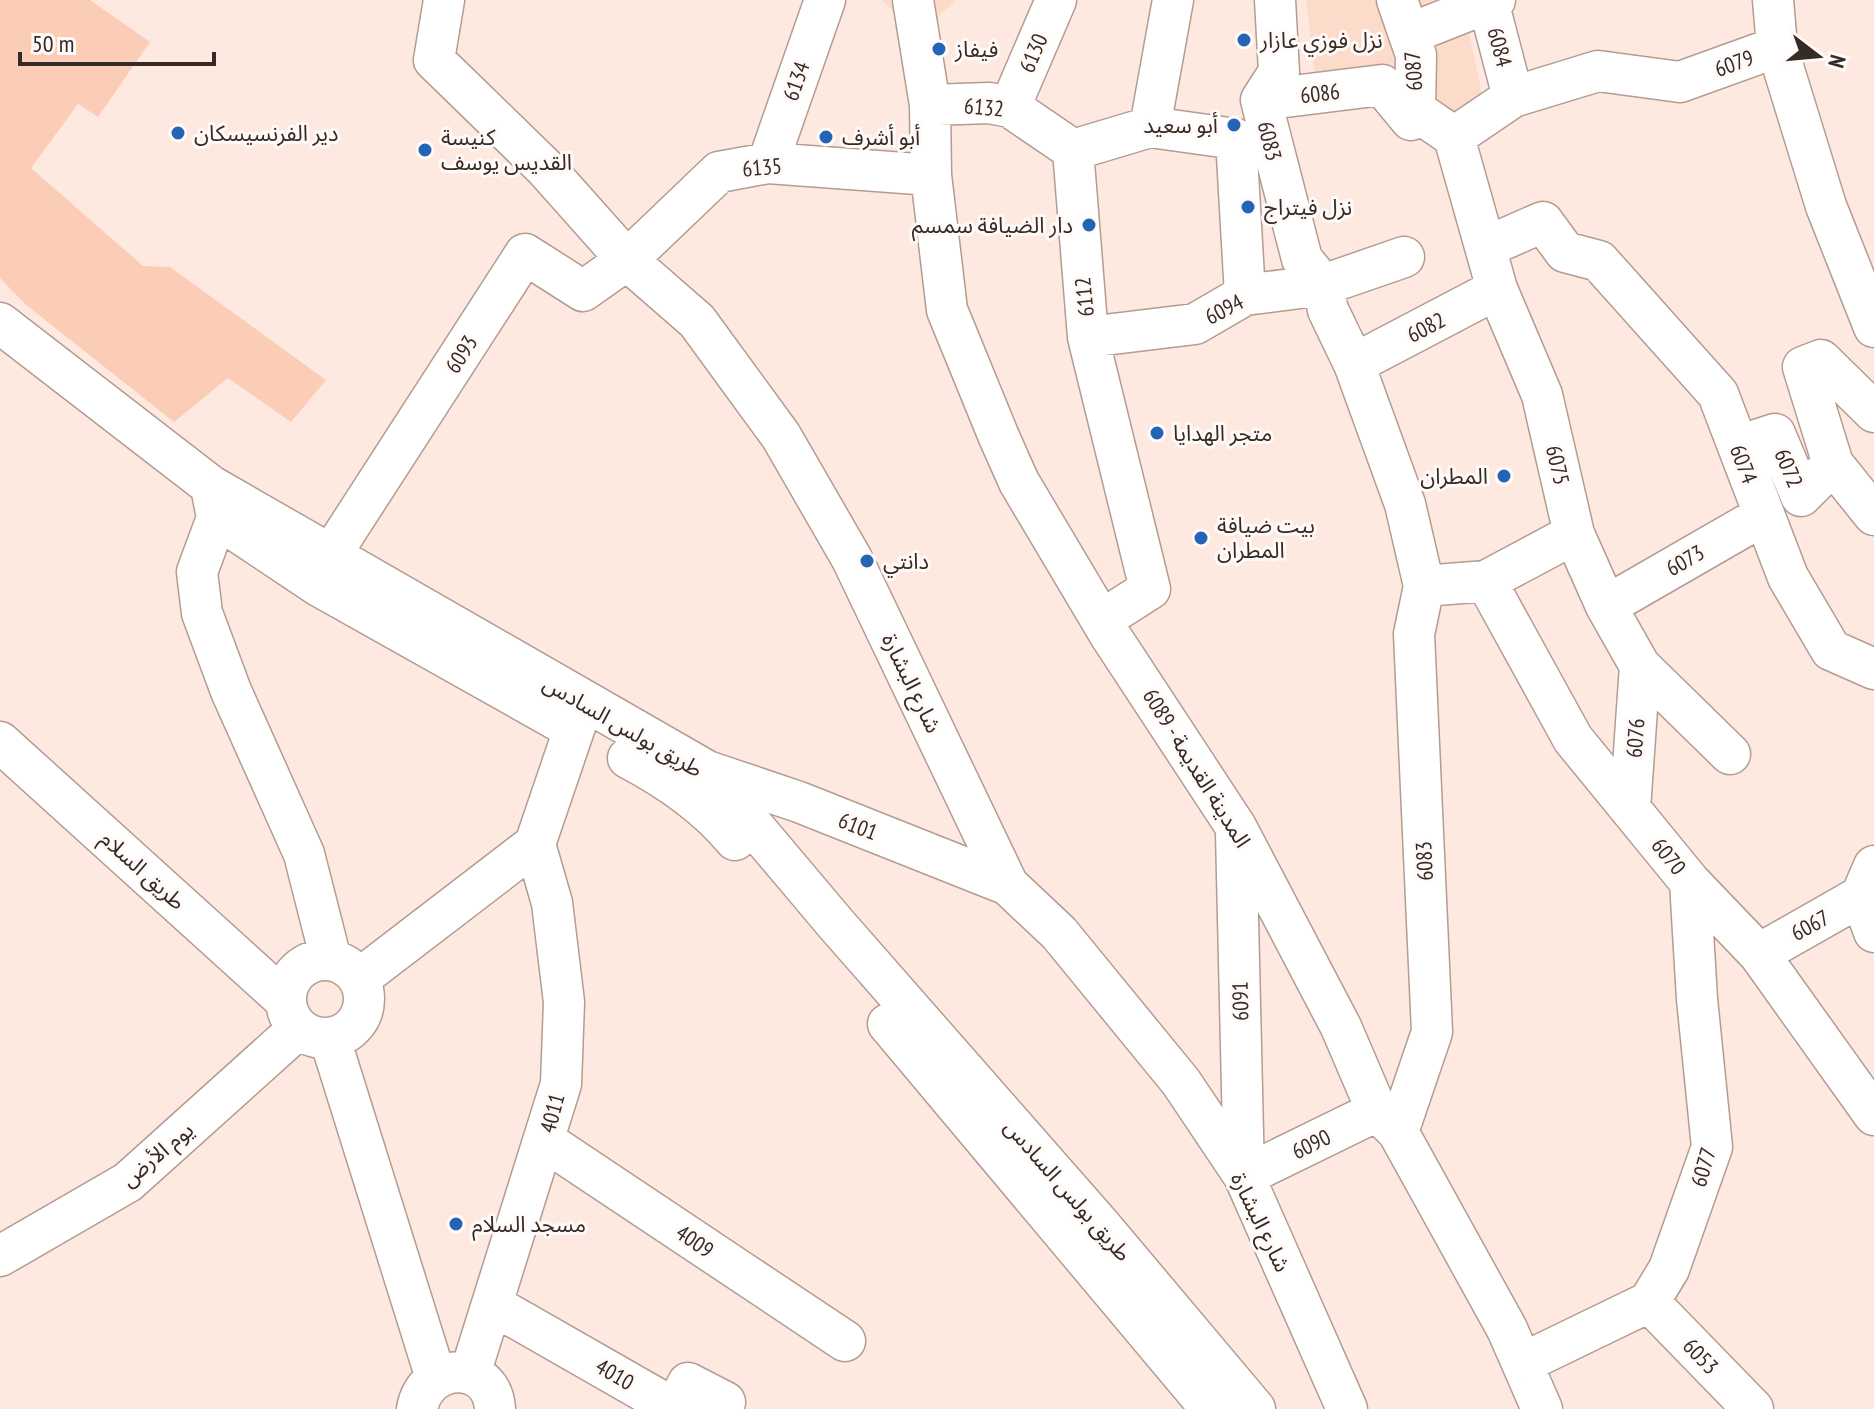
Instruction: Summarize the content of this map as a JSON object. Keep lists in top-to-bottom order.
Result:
{
  "streets": {
    "street": [
      "6084",
      "6130",
      "6079",
      "6087",
      "6134",
      "6086",
      "6132",
      "6083",
      "6135",
      "6112",
      "6094",
      "6082",
      "6093",
      "6074",
      "6075",
      "6072",
      "6073",
      "شارع البشارة",
      "طريق بولس السادس",
      "6076",
      "المدينة القديمة - 6089",
      "6101",
      "6070",
      "طريق السلام",
      "6067",
      "6091",
      "4011",
      "6090",
      "يوم الأرض",
      "6077",
      "4009",
      "6053",
      "4010"
    ]
  },
  "crossings": [
    ["6084", "6079"],
    ["6084", "6087"],
    ["6130", "6132"],
    ["6079", "6086"],
    ["6079", "6075"],
    ["6087", "6086"],
    ["6134", "6135"],
    ["6086", "6083"],
    ["6086", "6075"],
    ["6132", "6112"],
    ["6132", "المدينة القديمة - 6089"],
    ["6083", "6094"],
    ["6083", "6082"],
    ["6083", "المدينة القديمة - 6089"],
    ["6083", "6090"],
    ["6135", "6093"],
    ["6135", "شارع البشارة"],
    ["6135", "المدينة القديمة - 6089"],
    ["6112", "6094"],
    ["6112", "المدينة القديمة - 6089"],
    ["6082", "6075"],
    ["6093", "شارع البشارة"],
    ["6093", "طريق بولس السادس"],
    ["6074", "6075"],
    ["6074", "6072"],
    ["6074", "6073"],
    ["6075", "6073"],
    ["6075", "6076"],
    ["شارع البشارة", "6101"],
    ["شارع البشارة", "6091"],
    ["شارع البشارة", "6090"],
    ["طريق بولس السادس", "6101"],
    ["6076", "6070"],
    ["المدينة القديمة - 6089", "6091"],
    ["المدينة القديمة - 6089", "6090"],
    ["6070", "6067"],
    ["6070", "6077"],
    ["طريق السلام", "يوم الأرض"],
    ["6091", "6090"],
    ["4011", "4009"],
    ["4011", "4010"],
    ["6077", "6053"]
  ],
  "places": [
    "نزل فوزي عازار",
    "فيفاز",
    "أبو سعيد",
    "دير الفرنسيسكان",
    "أبو أشرف",
    "كنيسة القديس يوسف",
    "نزل فيتراج",
    "دار الضيافة سمسم",
    "متجر الهدايا",
    "المطران",
    "بيت ضيافة المطران",
    "دانتي",
    "مسجد السلام"
  ],
  "scale_bar": "50 m",
  "north": "right"
}
